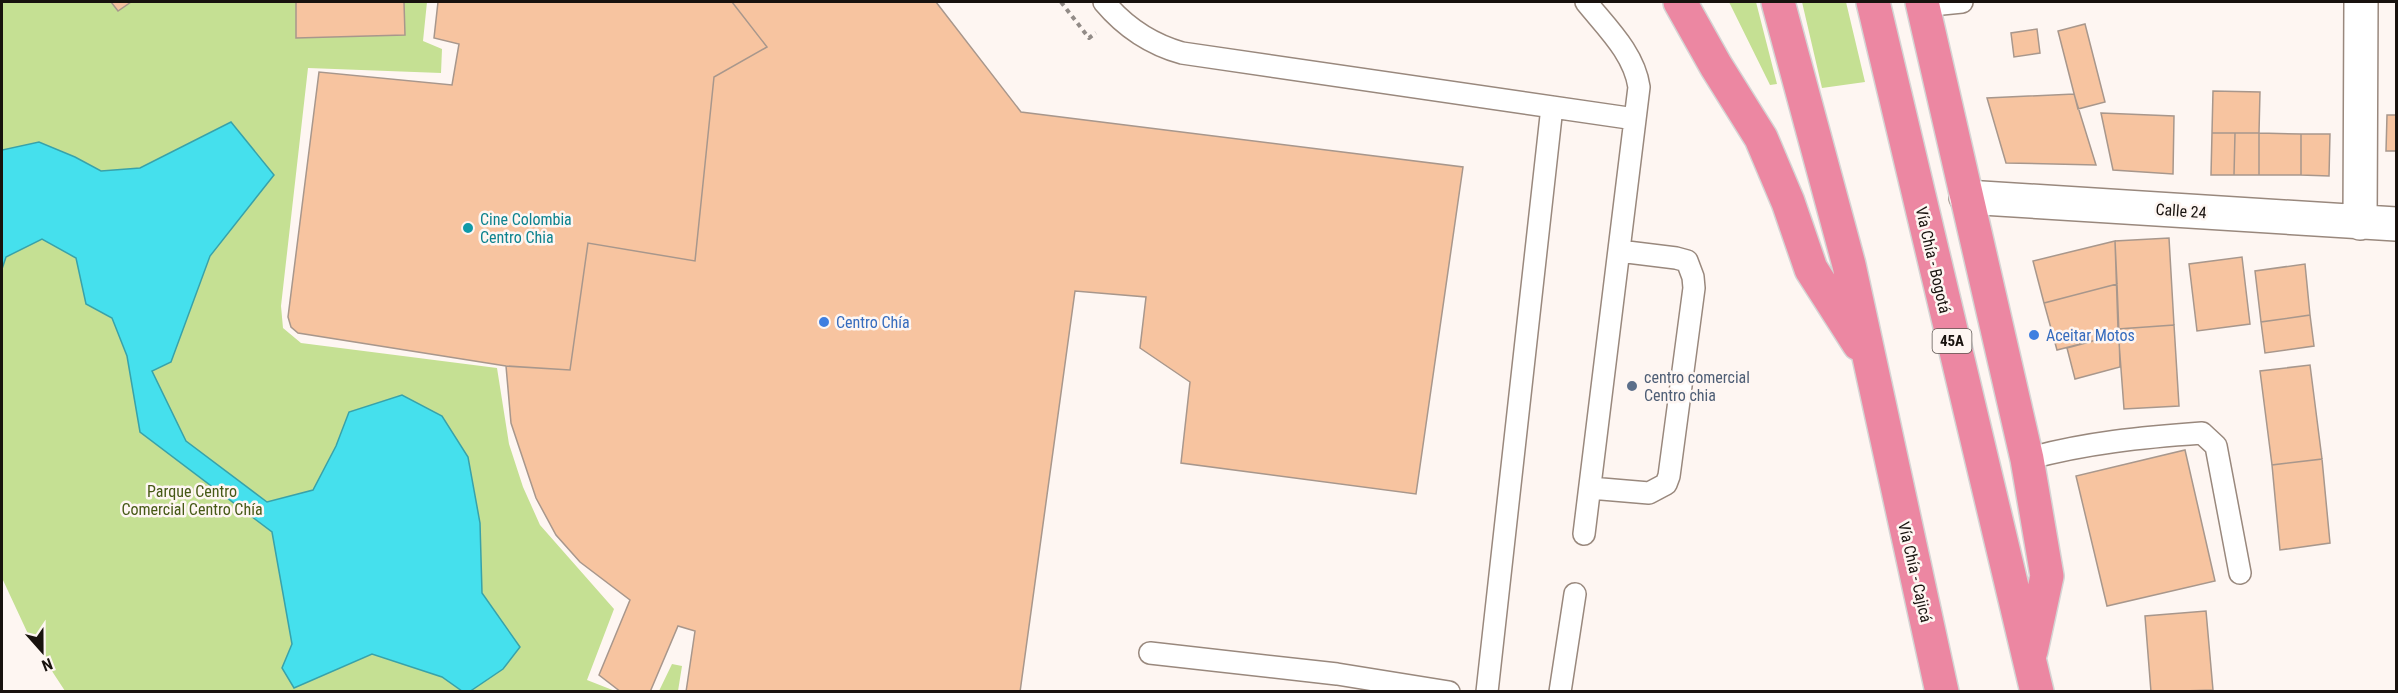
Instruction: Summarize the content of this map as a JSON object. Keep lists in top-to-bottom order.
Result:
{
  "streets": {
    "highway": ["Vía Chía - Bogotá", "45A", "Vía Chía - Cajicá"],
    "street": ["Calle 24"]
  },
  "crossings": [
    ["Vía Chía - Bogotá", "45A"]
  ],
  "parks": ["Parque Centro Comercial Centro Chía"],
  "places": [
    "Cine Colombia Centro Chia",
    "Centro Chía",
    "Aceitar Motos",
    "centro comercial Centro chia"
  ],
  "north": "bottom"
}
